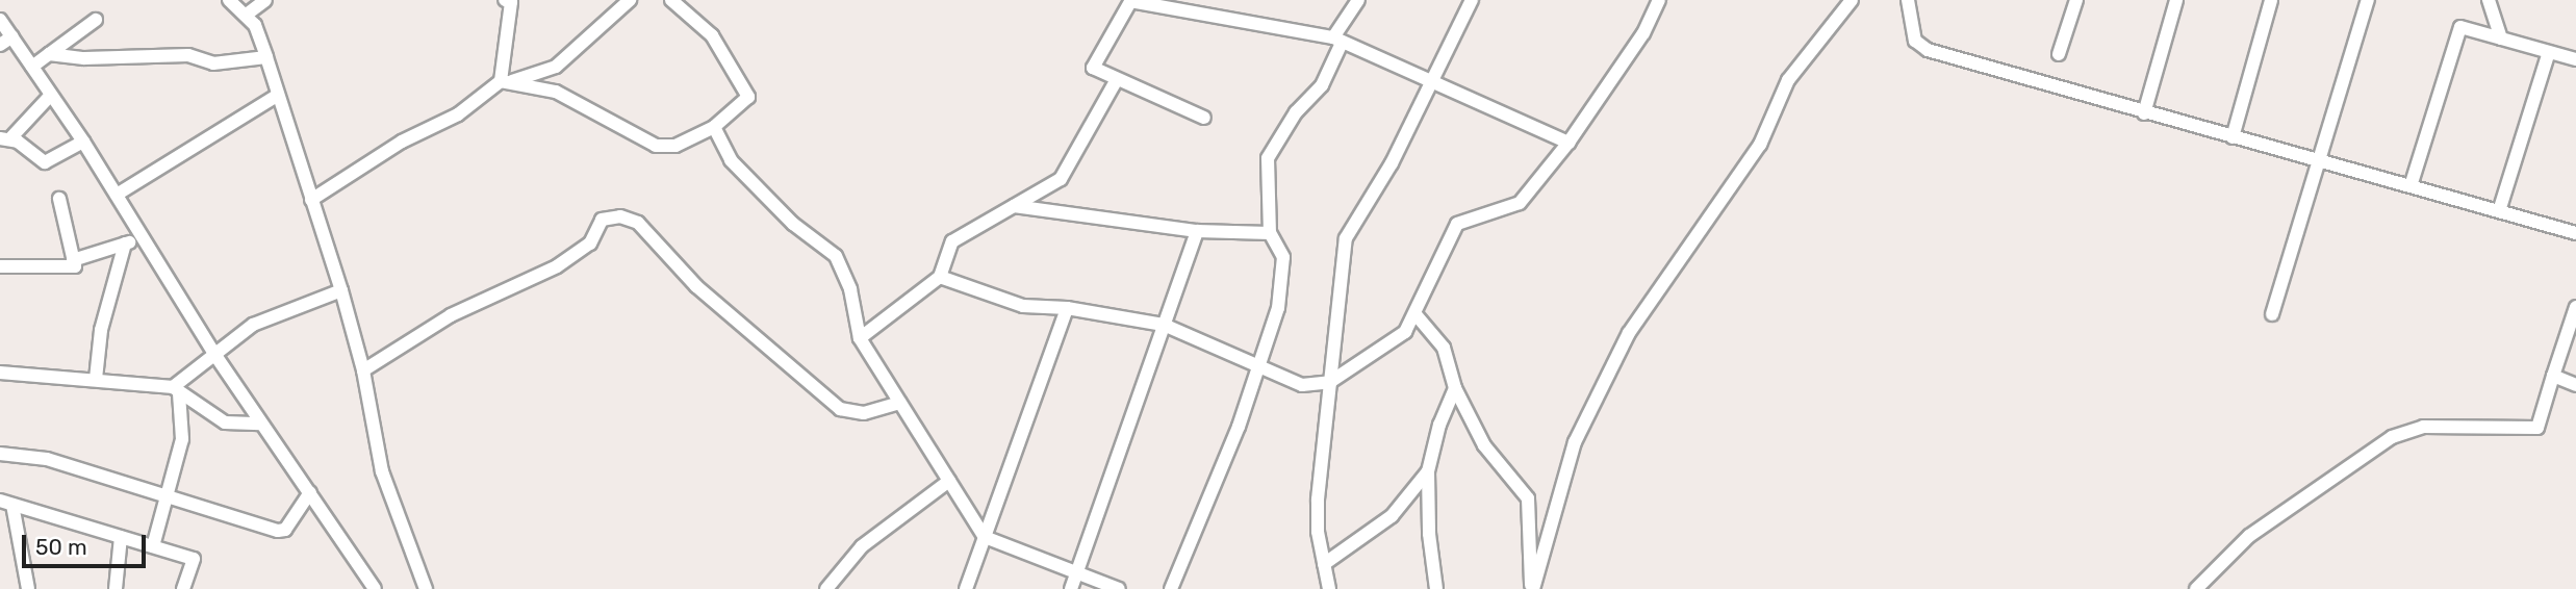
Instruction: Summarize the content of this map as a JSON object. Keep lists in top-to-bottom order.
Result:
{
  "scale_bar": "50 m"
}
